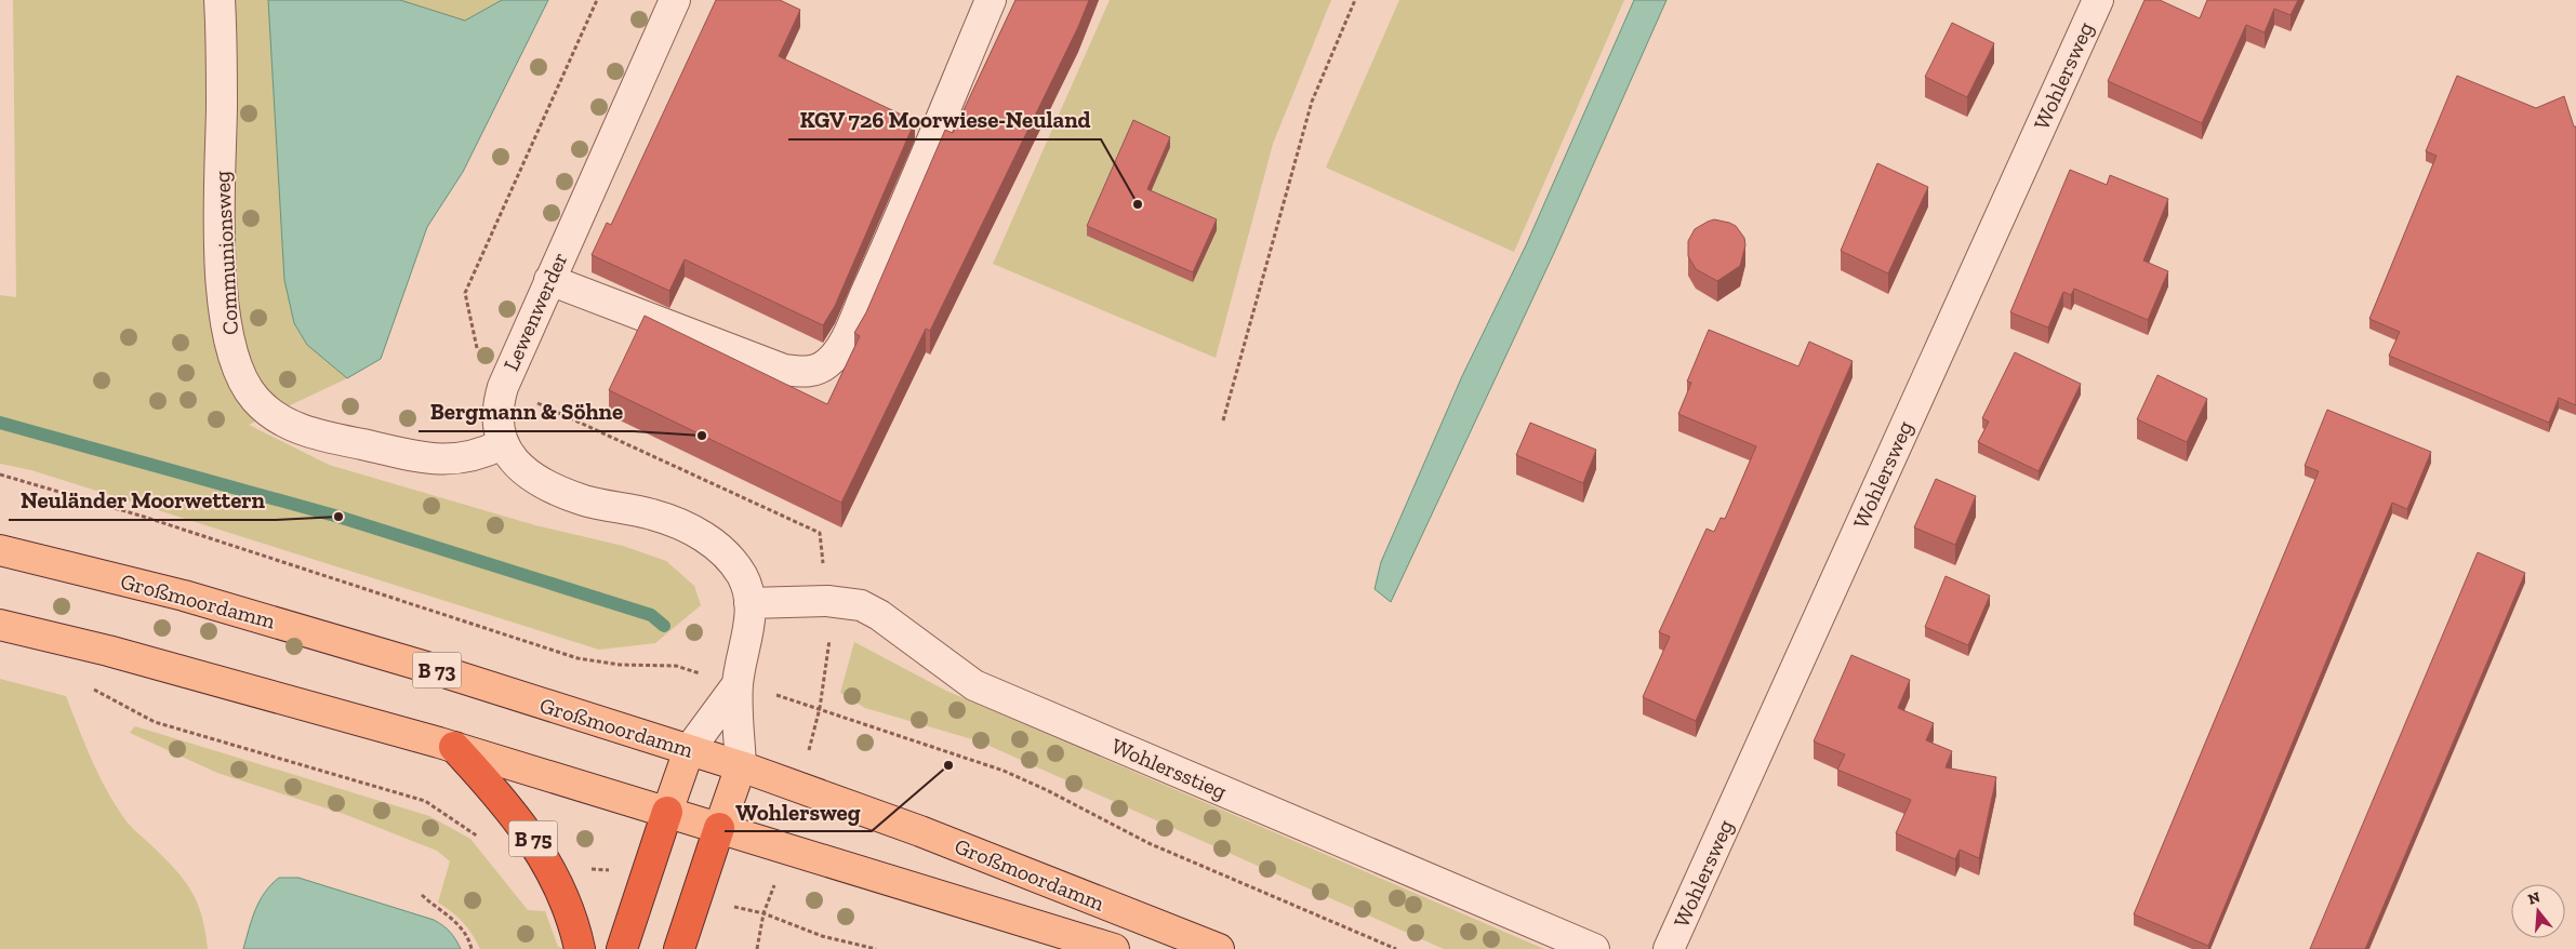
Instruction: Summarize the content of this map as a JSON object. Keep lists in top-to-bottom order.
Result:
{
  "streets": {
    "highway": ["B 75"],
    "main road": ["Großmoordamm", "B 73"],
    "street": [
      "Wohlersweg",
      "Communionsweg",
      "Lewenwerder",
      "Wohlersstieg"
    ]
  },
  "crossings": [
    ["Communionsweg", "Lewenwerder"],
    ["Lewenwerder", "Wohlersstieg"],
    ["Großmoordamm", "B 75"]
  ],
  "places": [
    "KGV 726 Moorwiese-Neuland",
    "Bergmann & Söhne",
    "Neuländer Moorwettern",
    "Wohlersweg"
  ],
  "north": "top"
}
